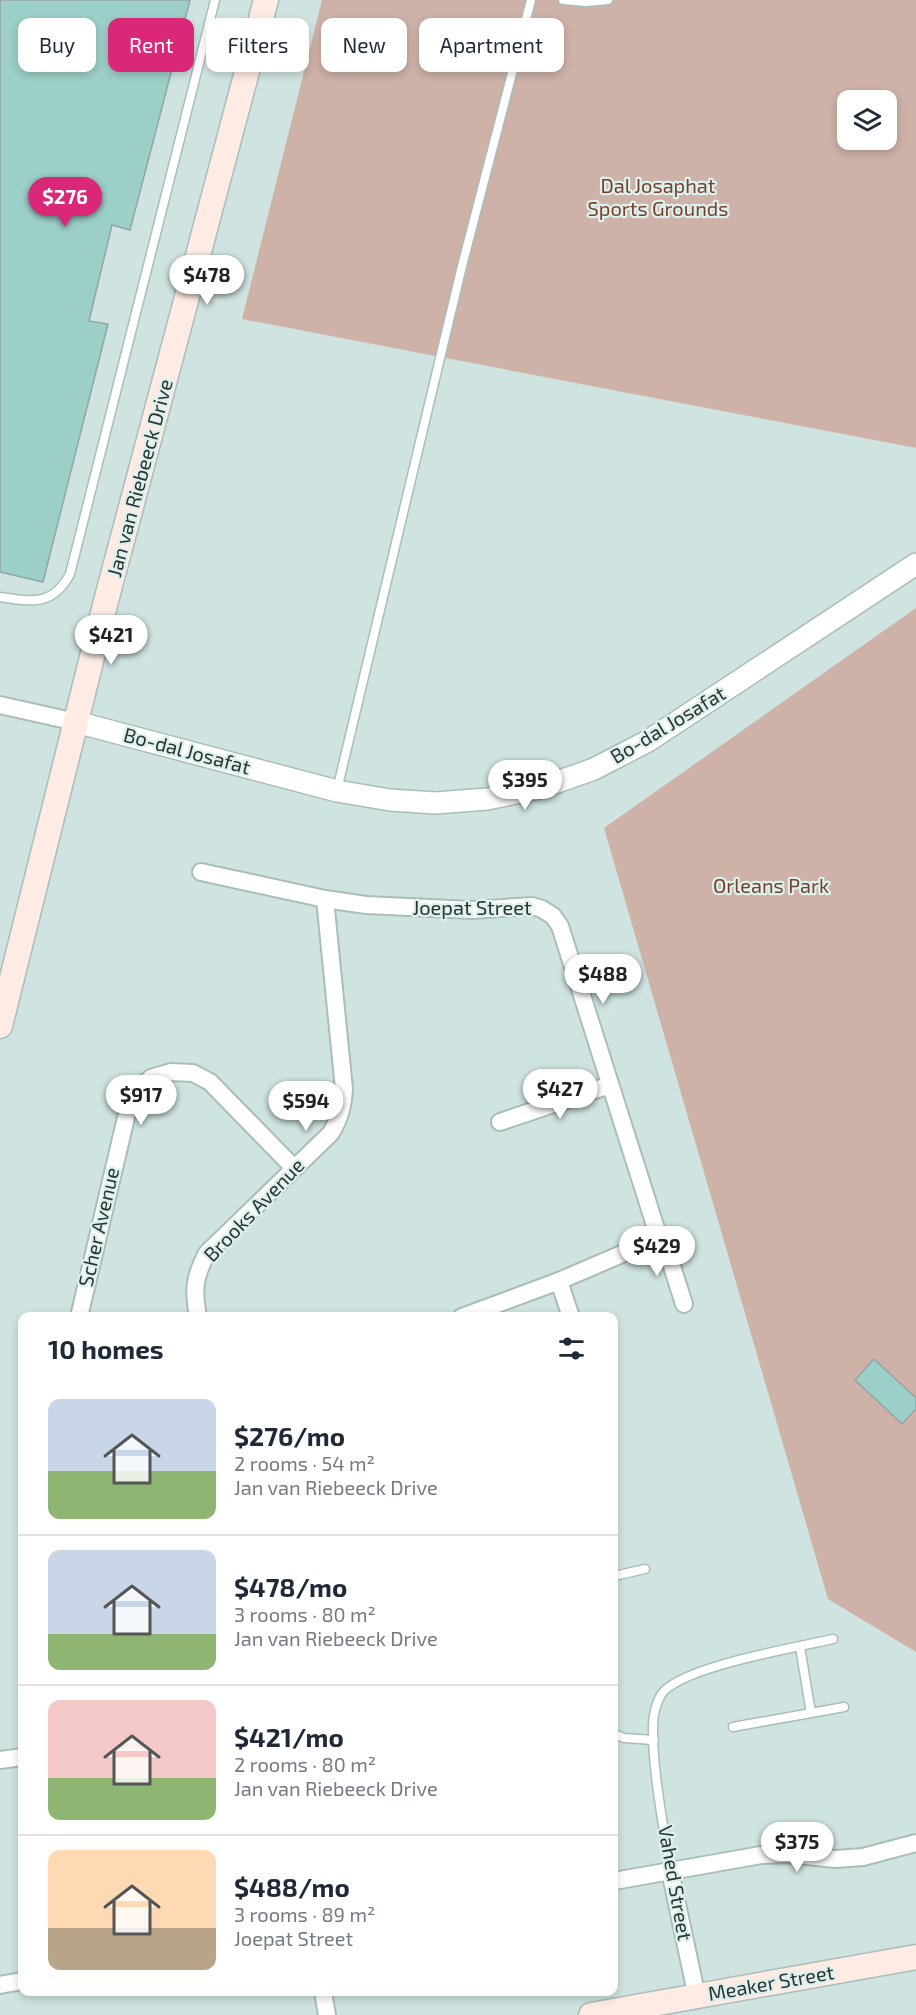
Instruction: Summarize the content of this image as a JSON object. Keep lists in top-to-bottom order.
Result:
{
  "streets": {
    "main road": ["Jan van Riebeeck Drive", "Meaker Street"],
    "street": [
      "Bo-dal Josafat",
      "Joepat Street",
      "Brooks Avenue",
      "Scher Avenue",
      "Vahed Street"
    ]
  },
  "crossings": [
    ["Jan van Riebeeck Drive", "Bo-dal Josafat"],
    ["Joepat Street", "Brooks Avenue"],
    ["Brooks Avenue", "Scher Avenue"],
    ["Vahed Street", "Meaker Street"]
  ],
  "parks": ["Dal Josaphat Sports Grounds", "Orleans Park"],
  "page": {
    "chip": [
      "Buy",
      "Rent",
      "Filters",
      "New",
      "Apartment"
    ],
    "price": [
      "$276",
      "$478",
      "$421",
      "$395",
      "$488",
      "$427",
      "$917",
      "$594",
      "$429",
      "$375"
    ],
    "heading": "10 homes",
    "list": [
      {
        "name": "$276/mo",
        "note": "2 rooms · 54 m² · Jan van Riebeeck Drive"
      },
      {
        "name": "$478/mo",
        "note": "3 rooms · 80 m² · Jan van Riebeeck Drive"
      },
      {
        "name": "$421/mo",
        "note": "2 rooms · 80 m² · Jan van Riebeeck Drive"
      },
      {
        "name": "$488/mo",
        "note": "3 rooms · 89 m² · Joepat Street"
      }
    ]
  }
}
